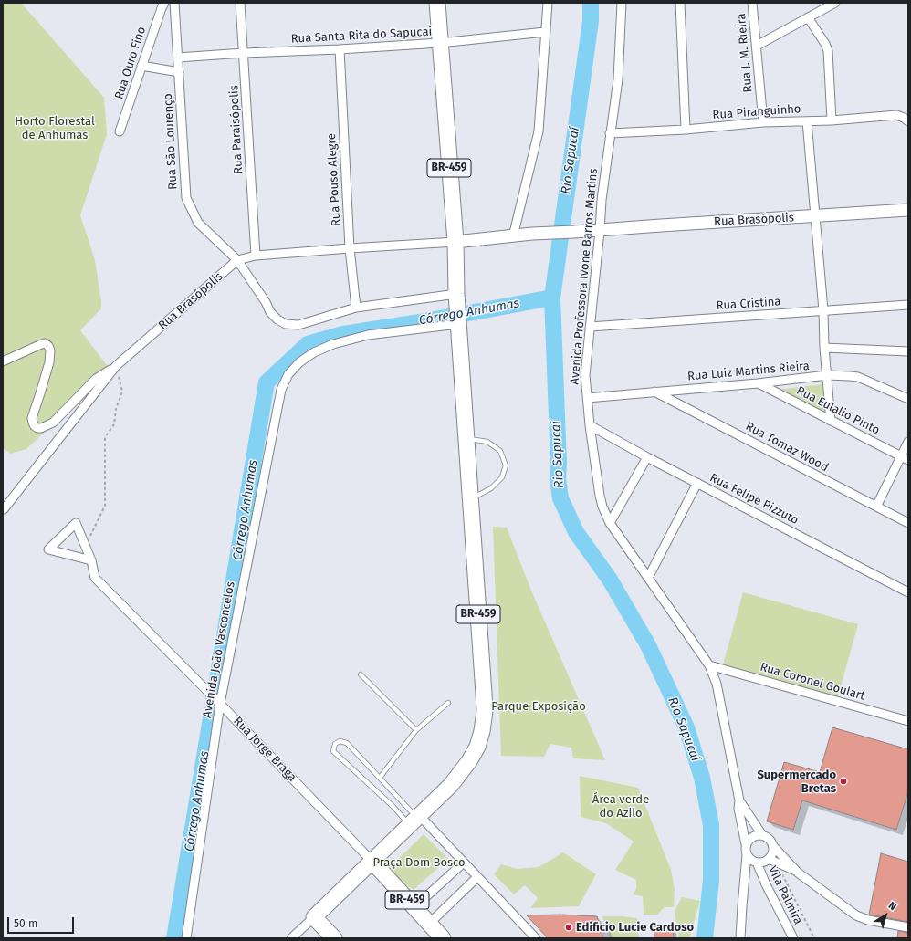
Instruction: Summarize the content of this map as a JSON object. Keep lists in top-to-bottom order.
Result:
{
  "streets": {
    "highway": ["BR-459", "Rua Jorge Braga"],
    "street": [
      "Rua Santa Rita do Sapucai",
      "Rua J. M. Rieira",
      "Rua Ouro Fino",
      "Rua Piranguinho",
      "Rua Paraisópolis",
      "Rua São Lourenço",
      "Rua Pouso Alegre",
      "Rua Brasópolis",
      "Avenida Professora Ivone Barros Martins",
      "Rua Cristina",
      "Rua Luiz Martins Rieira",
      "Rua Eulalio Pinto",
      "Rua Tomaz Wood",
      "Rua Felipe Pizzuto",
      "Avenida João Vasconcelos",
      "Rua Coronel Goulart",
      "Vila Palmira"
    ]
  },
  "crossings": [
    ["Rua Santa Rita do Sapucai", "Rua Paraisópolis"],
    ["Rua Santa Rita do Sapucai", "Rua São Lourenço"],
    ["Rua Santa Rita do Sapucai", "BR-459"],
    ["Rua Santa Rita do Sapucai", "Rua Pouso Alegre"],
    ["Rua J. M. Rieira", "Rua Piranguinho"],
    ["Rua Piranguinho", "Avenida Professora Ivone Barros Martins"],
    ["Rua Paraisópolis", "Rua Brasópolis"],
    ["Rua São Lourenço", "BR-459"],
    ["Rua São Lourenço", "Rua Pouso Alegre"],
    ["Rua São Lourenço", "Rua Brasópolis"],
    ["BR-459", "Rua Brasópolis"],
    ["BR-459", "Avenida João Vasconcelos"],
    ["BR-459", "Rua Jorge Braga"],
    ["Rua Pouso Alegre", "Rua Brasópolis"],
    ["Rua Brasópolis", "Avenida Professora Ivone Barros Martins"],
    ["Avenida Professora Ivone Barros Martins", "Rua Cristina"],
    ["Avenida Professora Ivone Barros Martins", "Rua Luiz Martins Rieira"],
    ["Avenida Professora Ivone Barros Martins", "Rua Felipe Pizzuto"],
    ["Avenida Professora Ivone Barros Martins", "Rua Coronel Goulart"],
    ["Avenida Professora Ivone Barros Martins", "Vila Palmira"],
    ["Rua Luiz Martins Rieira", "Rua Eulalio Pinto"],
    ["Rua Luiz Martins Rieira", "Rua Tomaz Wood"],
    ["Avenida João Vasconcelos", "Rua Jorge Braga"]
  ],
  "water": ["Rio Sapucaí", "Córrego Anhumas"],
  "parks": [
    "Horto Florestal de Anhumas",
    "Parque Exposição",
    "Área verde do Azilo",
    "Praça Dom Bosco"
  ],
  "places": ["Supermercado Bretas", "Edificio Lucie Cardoso"],
  "scale_bar": "50 m",
  "north": "top right"
}
